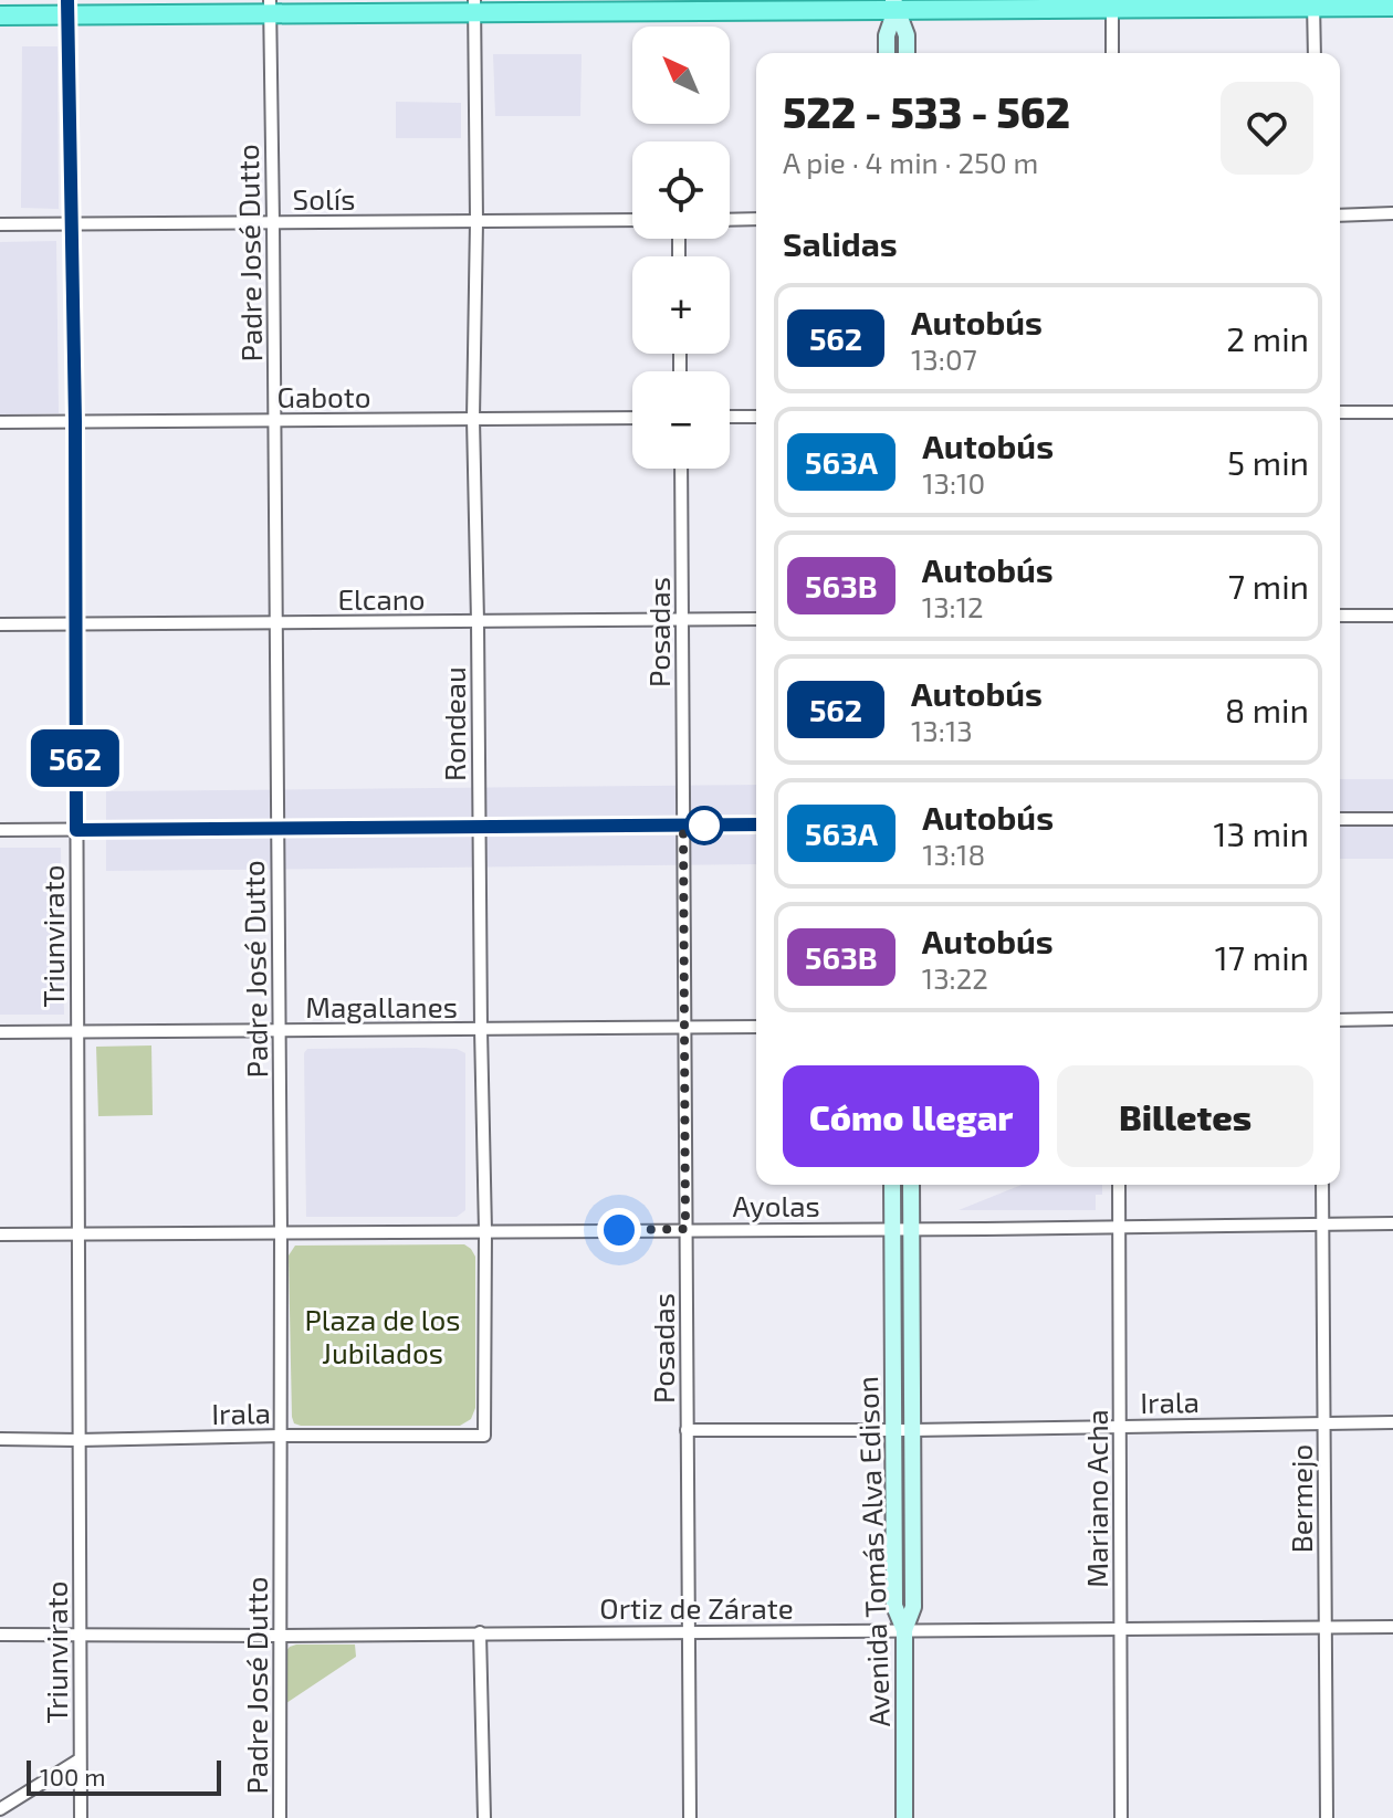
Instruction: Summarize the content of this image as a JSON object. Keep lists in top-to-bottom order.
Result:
{
  "streets": {
    "main road": ["Avenida Tomás Alva Edison"],
    "street": [
      "Solís",
      "Padre José Dutto",
      "Gaboto",
      "Elcano",
      "Posadas",
      "Rondeau",
      "Triunvirato",
      "Magallanes",
      "Ayolas",
      "Irala",
      "Mariano Acha",
      "Bermejo",
      "Ortiz de Zárate"
    ]
  },
  "crossings": [
    ["Solís", "Padre José Dutto"],
    ["Solís", "Rondeau"],
    ["Solís", "Triunvirato"],
    ["Padre José Dutto", "Gaboto"],
    ["Padre José Dutto", "Elcano"],
    ["Padre José Dutto", "Magallanes"],
    ["Padre José Dutto", "Ayolas"],
    ["Padre José Dutto", "Irala"],
    ["Padre José Dutto", "Ortiz de Zárate"],
    ["Gaboto", "Rondeau"],
    ["Gaboto", "Triunvirato"],
    ["Elcano", "Posadas"],
    ["Elcano", "Rondeau"],
    ["Elcano", "Triunvirato"],
    ["Posadas", "Magallanes"],
    ["Posadas", "Ayolas"],
    ["Posadas", "Irala"],
    ["Posadas", "Ortiz de Zárate"],
    ["Rondeau", "Magallanes"],
    ["Rondeau", "Ayolas"],
    ["Rondeau", "Irala"],
    ["Triunvirato", "Magallanes"],
    ["Triunvirato", "Ayolas"],
    ["Triunvirato", "Irala"],
    ["Triunvirato", "Ortiz de Zárate"],
    ["Ayolas", "Mariano Acha"],
    ["Ayolas", "Bermejo"],
    ["Ayolas", "Avenida Tomás Alva Edison"],
    ["Irala", "Mariano Acha"],
    ["Irala", "Bermejo"],
    ["Irala", "Avenida Tomás Alva Edison"],
    ["Mariano Acha", "Ortiz de Zárate"],
    ["Bermejo", "Ortiz de Zárate"],
    ["Avenida Tomás Alva Edison", "Ortiz de Zárate"]
  ],
  "parks": ["Plaza de los Jubilados"],
  "lines": ["bus line 562"],
  "scale_bar": "100 m",
  "north": "top left",
  "page": {
    "on_map": "562",
    "map_buttons": ["+", "−"],
    "heading": [
      ["522 - 533 - 562", "A pie · 4 min · 250 m"],
      "Salidas"
    ],
    "list": [
      {
        "mark": "562",
        "name": "Autobús",
        "note": "13:07",
        "value": "2 min"
      },
      {
        "mark": "563A",
        "name": "Autobús",
        "note": "13:10",
        "value": "5 min"
      },
      {
        "mark": "563B",
        "name": "Autobús",
        "note": "13:12",
        "value": "7 min"
      },
      {
        "mark": "562",
        "name": "Autobús",
        "note": "13:13",
        "value": "8 min"
      },
      {
        "mark": "563A",
        "name": "Autobús",
        "note": "13:18",
        "value": "13 min"
      },
      {
        "mark": "563B",
        "name": "Autobús",
        "note": "13:22",
        "value": "17 min"
      }
    ],
    "buttons": ["Cómo llegar", "Billetes"],
    "scale": "100 m"
  }
}
